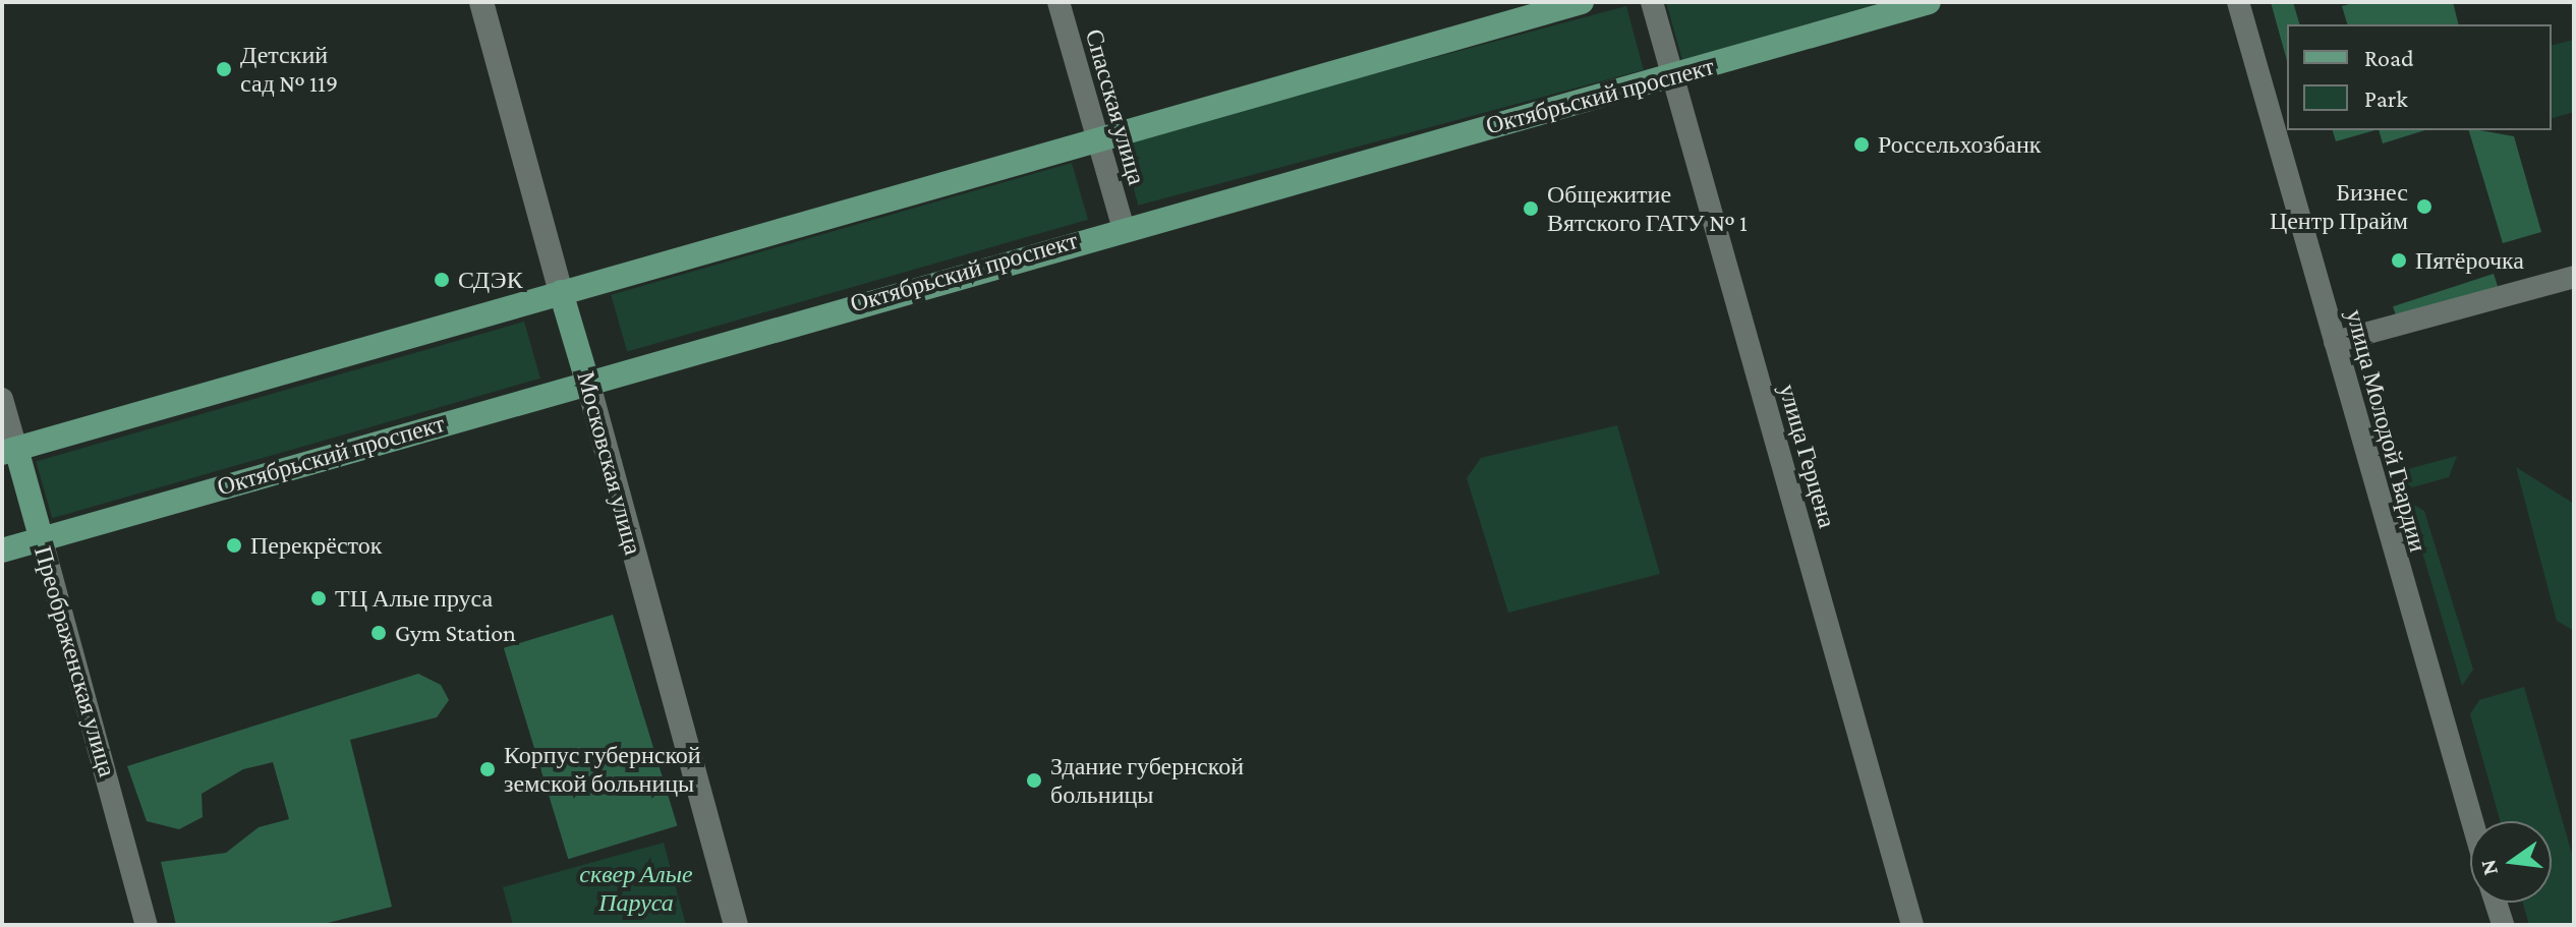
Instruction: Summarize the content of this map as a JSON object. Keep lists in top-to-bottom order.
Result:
{
  "streets": {
    "main road": ["Октябрьский проспект", "Московская улица", "Преображенская улица"],
    "street": ["Спасская улица", "улица Молодой Гвардии", "улица Герцена"]
  },
  "crossings": [
    ["Октябрьский проспект", "Спасская улица"],
    ["Октябрьский проспект", "улица Герцена"],
    ["Октябрьский проспект", "Московская улица"],
    ["Октябрьский проспект", "Преображенская улица"]
  ],
  "parks": ["сквер Алые Паруса"],
  "places": [
    "Детский сад № 119",
    "Россельхозбанк",
    "Бизнес Центр Прайм",
    "Общежитие Вятского ГАТУ № 1",
    "Пятёрочка",
    "СДЭК",
    "Перекрёсток",
    "ТЦ Алые пруса",
    "Gym Station",
    "Корпус губернской земской больницы",
    "Здание губернской больницы"
  ],
  "legend": ["Road", "Park"],
  "north": "left"
}
